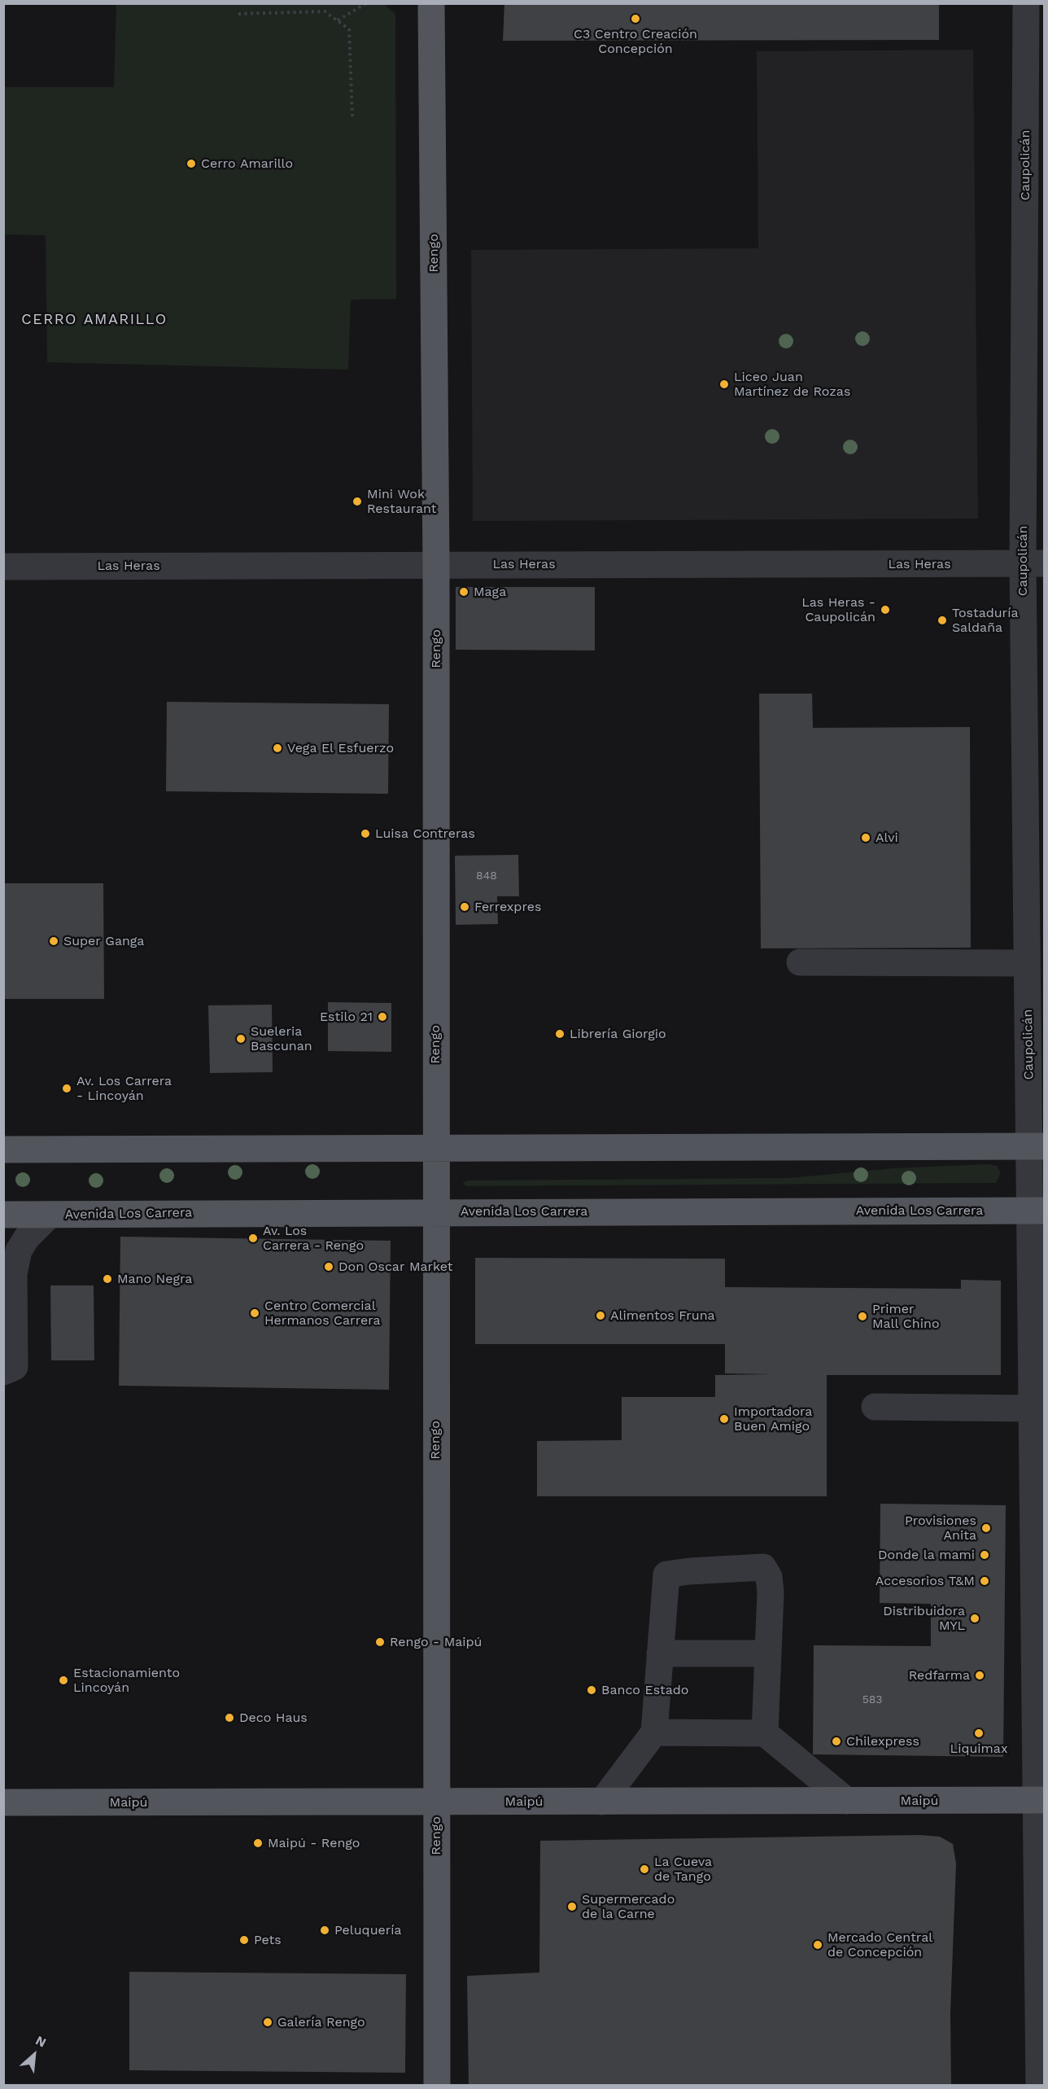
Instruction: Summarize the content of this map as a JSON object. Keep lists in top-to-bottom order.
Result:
{
  "streets": {
    "main road": ["Rengo", "Avenida Los Carrera", "Maipú"],
    "street": ["Caupolicán", "Las Heras"]
  },
  "crossings": [
    ["Caupolicán", "Las Heras"],
    ["Caupolicán", "Avenida Los Carrera"],
    ["Caupolicán", "Maipú"],
    ["Rengo", "Las Heras"],
    ["Rengo", "Avenida Los Carrera"],
    ["Rengo", "Maipú"]
  ],
  "districts": ["CERRO AMARILLO"],
  "places": [
    "C3 Centro Creación Concepción",
    "Cerro Amarillo",
    "Liceo Juan Martínez de Rozas",
    "Mini Wok Restaurant",
    "Maga",
    "Las Heras - Caupolicán",
    "Tostaduría Saldaña",
    "Vega El Esfuerzo",
    "Luisa Contreras",
    "Alvi",
    "Ferrexpres",
    "Super Ganga",
    "Estilo 21",
    "Librería Giorgio",
    "Sueleria Bascunan",
    "Av. Los Carrera - Lincoyán",
    "Av. Los Carrera - Rengo",
    "Don Oscar Market",
    "Mano Negra",
    "Centro Comercial Hermanos Carrera",
    "Alimentos Fruna",
    "Primer Mall Chino",
    "Importadora Buen Amigo",
    "Provisiones Anita",
    "Donde la mami",
    "Accesorios T&M",
    "Distribuidora MYL",
    "Rengo - Maipú",
    "Redfarma",
    "Estacionamiento Lincoyán",
    "Banco Estado",
    "Deco Haus",
    "Liquimax",
    "Chilexpress",
    "Maipú - Rengo",
    "La Cueva de Tango",
    "Supermercado de la Carne",
    "Peluquería",
    "Pets",
    "Mercado Central de Concepción",
    "Galería Rengo"
  ],
  "house_numbers": ["848", "583"],
  "north": "top right"
}
